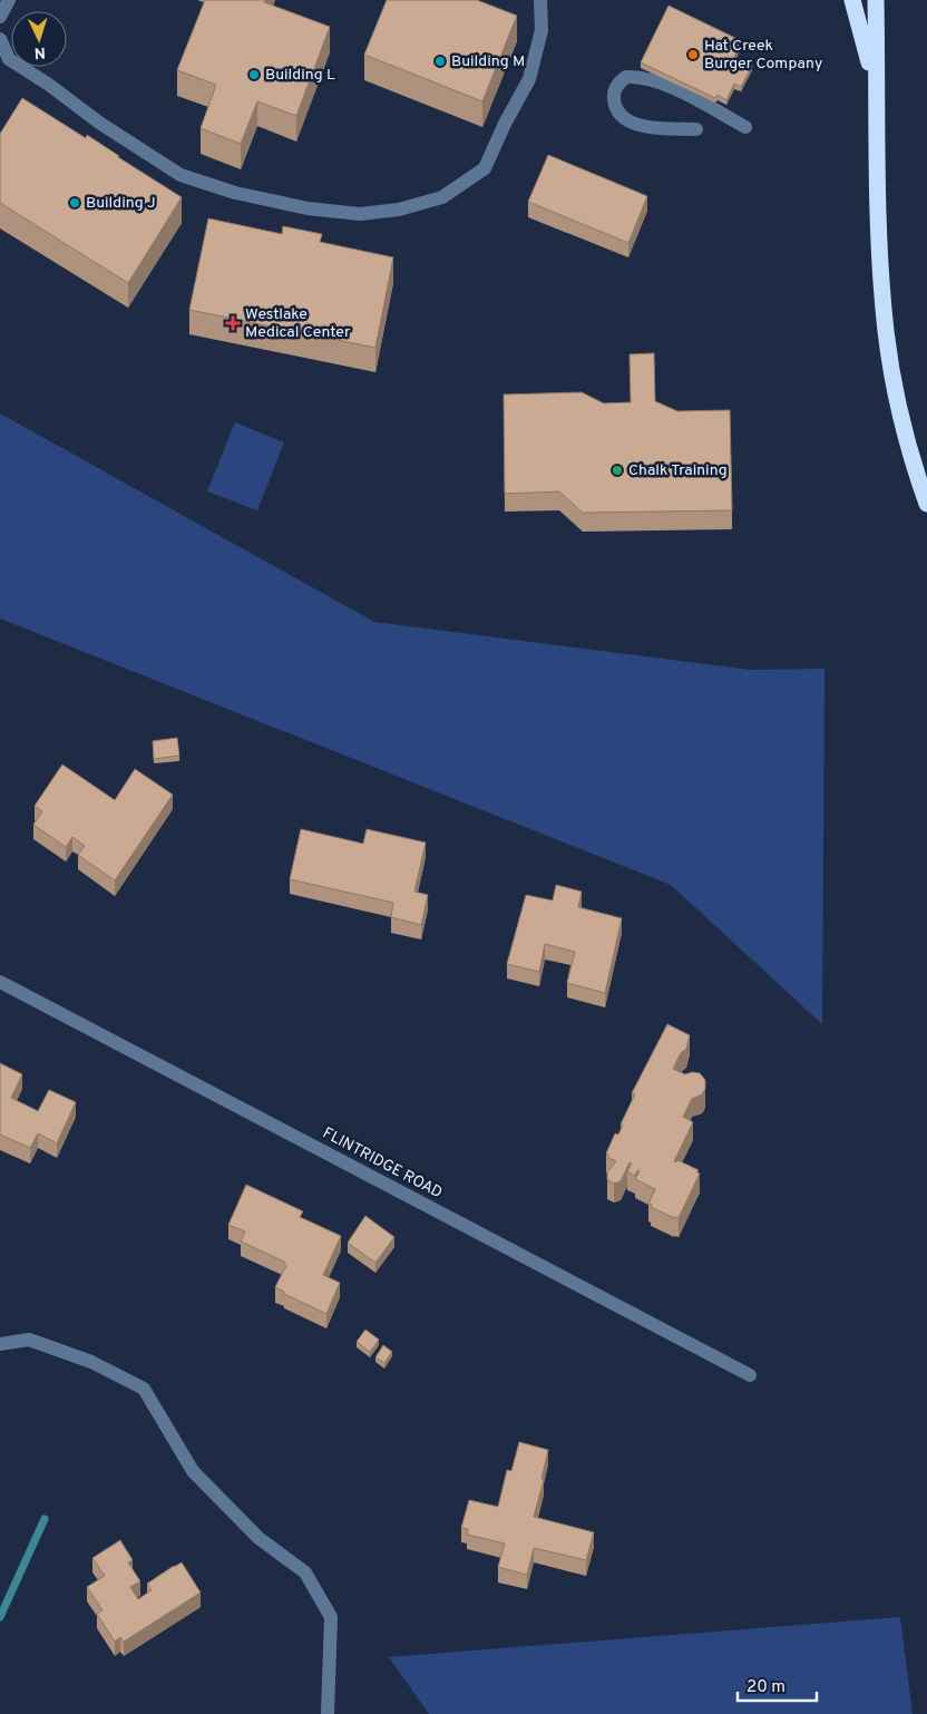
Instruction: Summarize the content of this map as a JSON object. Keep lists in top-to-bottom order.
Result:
{
  "streets": {
    "street": ["FLINTRIDGE ROAD"]
  },
  "places": {
    "other": [
      "Hat Creek Burger Company",
      "Building M",
      "Building L",
      "Building J",
      "Chalk Training"
    ],
    "health": ["Westlake Medical Center"]
  },
  "scale_bar": "20 m",
  "north": "bottom"
}
